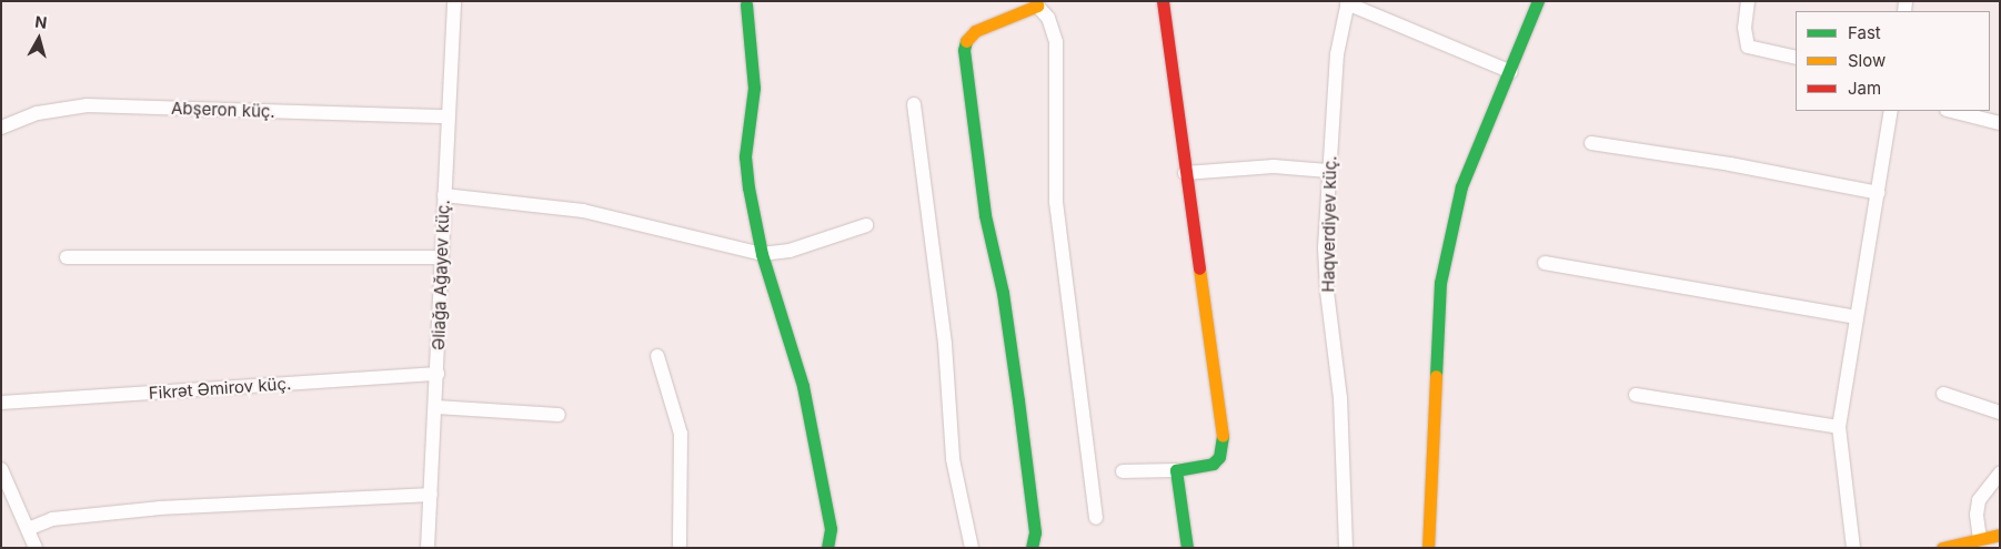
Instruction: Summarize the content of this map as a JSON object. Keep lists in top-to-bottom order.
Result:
{
  "streets": {
    "street": [
      "Abşeron küç.",
      "Haqverdiyev küç.",
      "Əliağa Ağayev küç.",
      "Fikrət Əmirov küç."
    ]
  },
  "crossings": [
    ["Abşeron küç.", "Əliağa Ağayev küç."],
    ["Əliağa Ağayev küç.", "Fikrət Əmirov küç."]
  ],
  "legend": ["Fast", "Slow", "Jam"],
  "north": "top"
}
